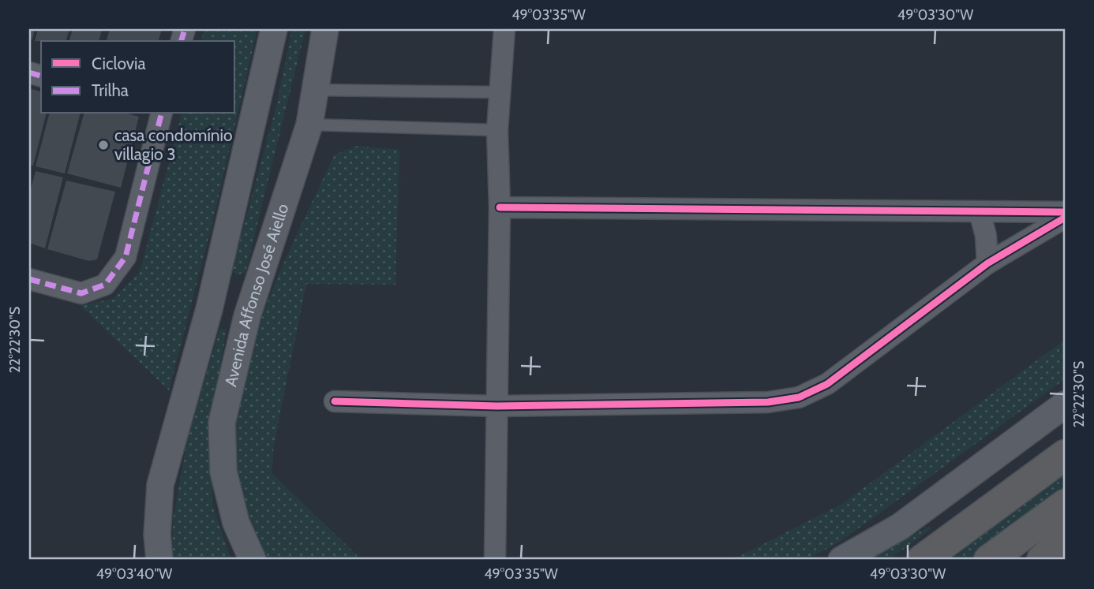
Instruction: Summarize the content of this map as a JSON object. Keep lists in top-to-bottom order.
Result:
{
  "streets": {
    "street": ["Avenida Affonso José Aiello"]
  },
  "places": ["casa condomínio villagio 3"],
  "legend": ["Ciclovia", "Trilha"],
  "coordinates": [
    "49°03'35\"W",
    "49°03'30\"W",
    "22°22'30\"S",
    "49°03'40\"W"
  ]
}
